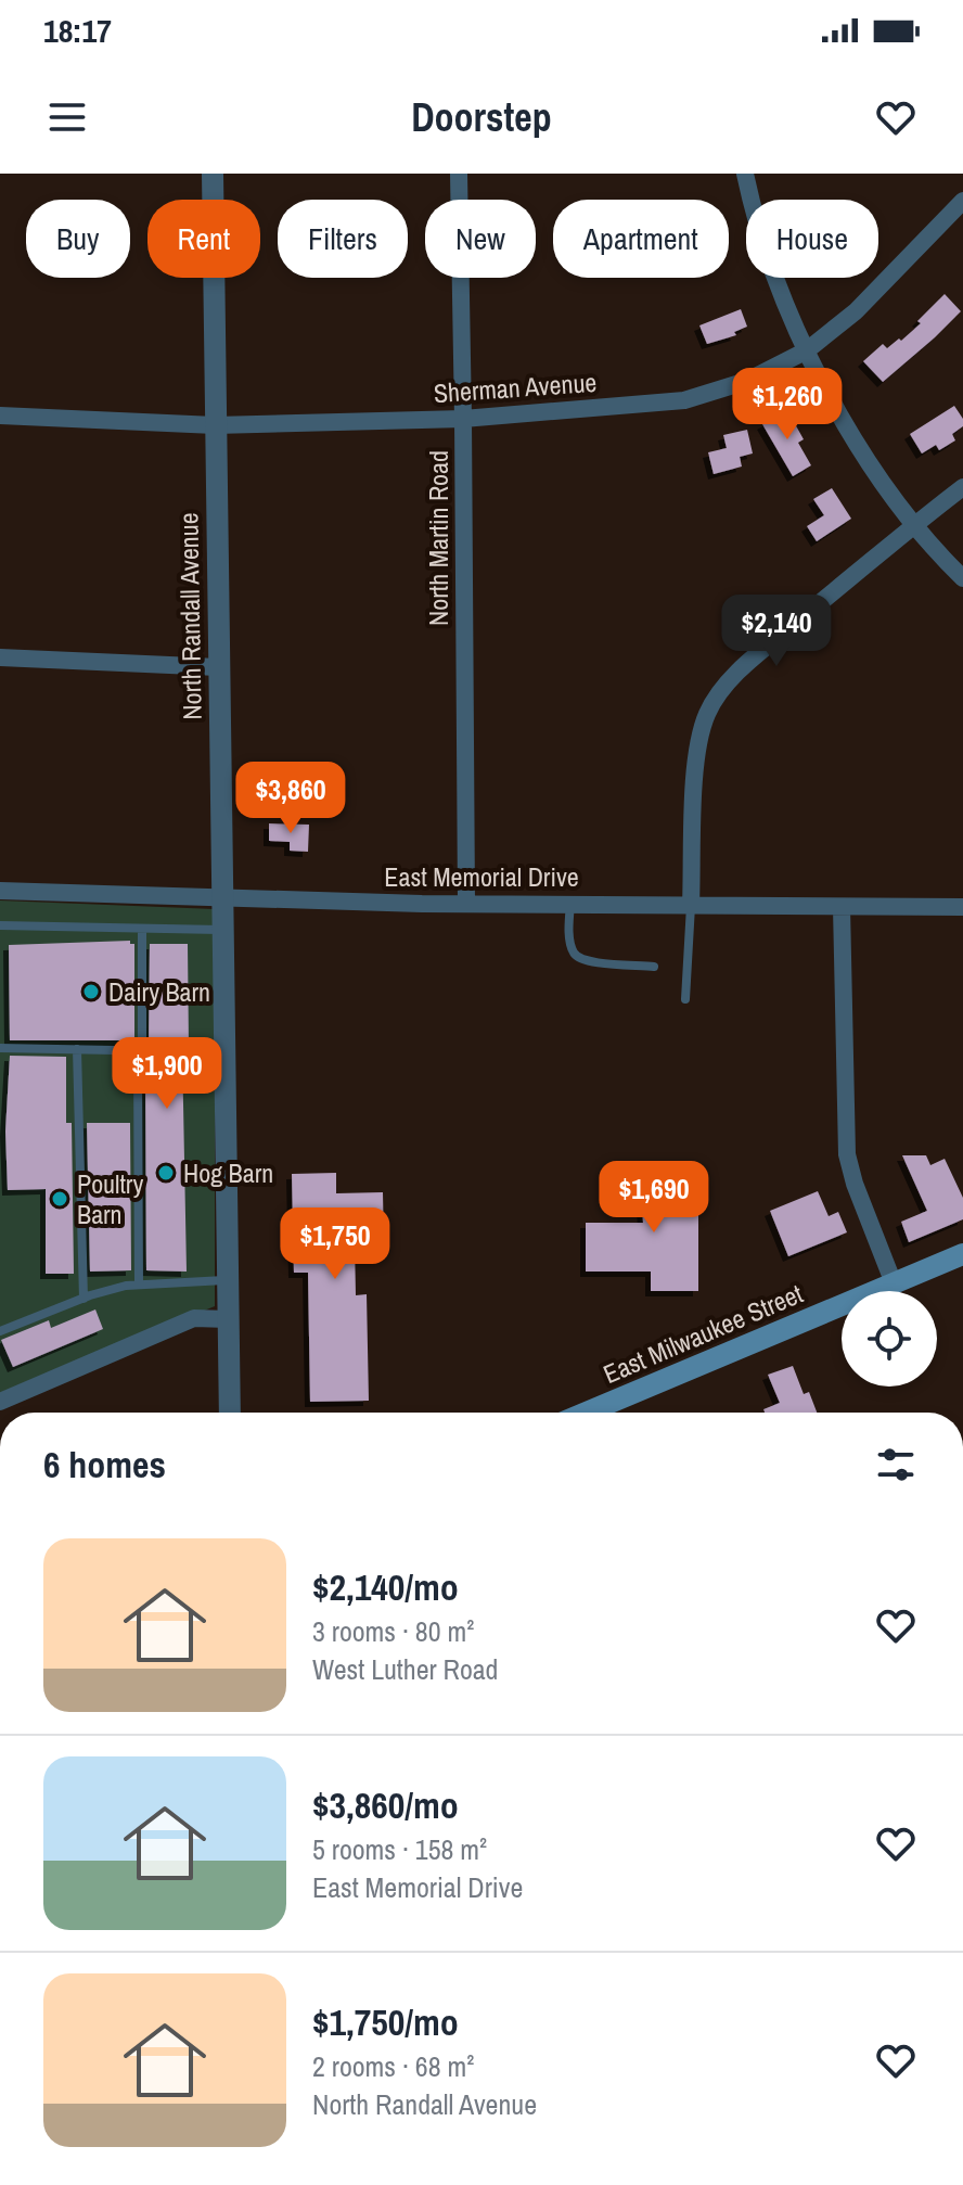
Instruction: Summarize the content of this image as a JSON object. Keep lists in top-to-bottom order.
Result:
{
  "streets": {
    "main road": ["East Milwaukee Street"],
    "street": [
      "Sherman Avenue",
      "North Martin Road",
      "North Randall Avenue",
      "East Memorial Drive"
    ]
  },
  "crossings": [
    ["Sherman Avenue", "North Martin Road"],
    ["Sherman Avenue", "North Randall Avenue"],
    ["North Martin Road", "East Memorial Drive"],
    ["North Randall Avenue", "East Memorial Drive"]
  ],
  "places": ["Dairy Barn", "Hog Barn", "Poultry Barn"],
  "page": {
    "status": "18:17",
    "header": "Doorstep",
    "chip": [
      "Buy",
      "Rent",
      "Filters",
      "New",
      "Apartment",
      "House"
    ],
    "price": [
      "$1,260",
      "$2,140",
      "$3,860",
      "$1,900",
      "$1,690",
      "$1,750"
    ],
    "heading": "6 homes",
    "list": [
      {
        "name": "$2,140/mo",
        "note": "3 rooms · 80 m² · West Luther Road"
      },
      {
        "name": "$3,860/mo",
        "note": "5 rooms · 158 m² · East Memorial Drive"
      },
      {
        "name": "$1,750/mo",
        "note": "2 rooms · 68 m² · North Randall Avenue"
      }
    ]
  }
}
